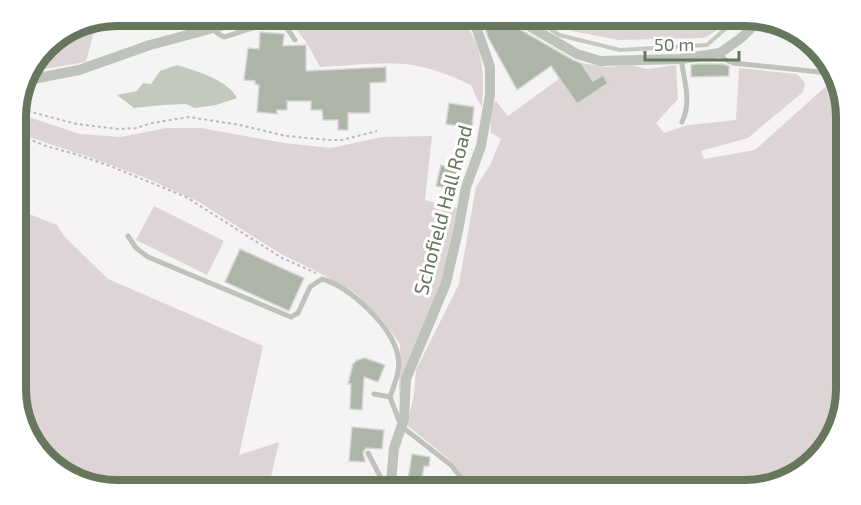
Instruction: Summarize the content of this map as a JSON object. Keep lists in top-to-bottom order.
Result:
{
  "streets": {
    "street": ["Schofield Hall Road"]
  },
  "scale_bar": "50 m"
}
